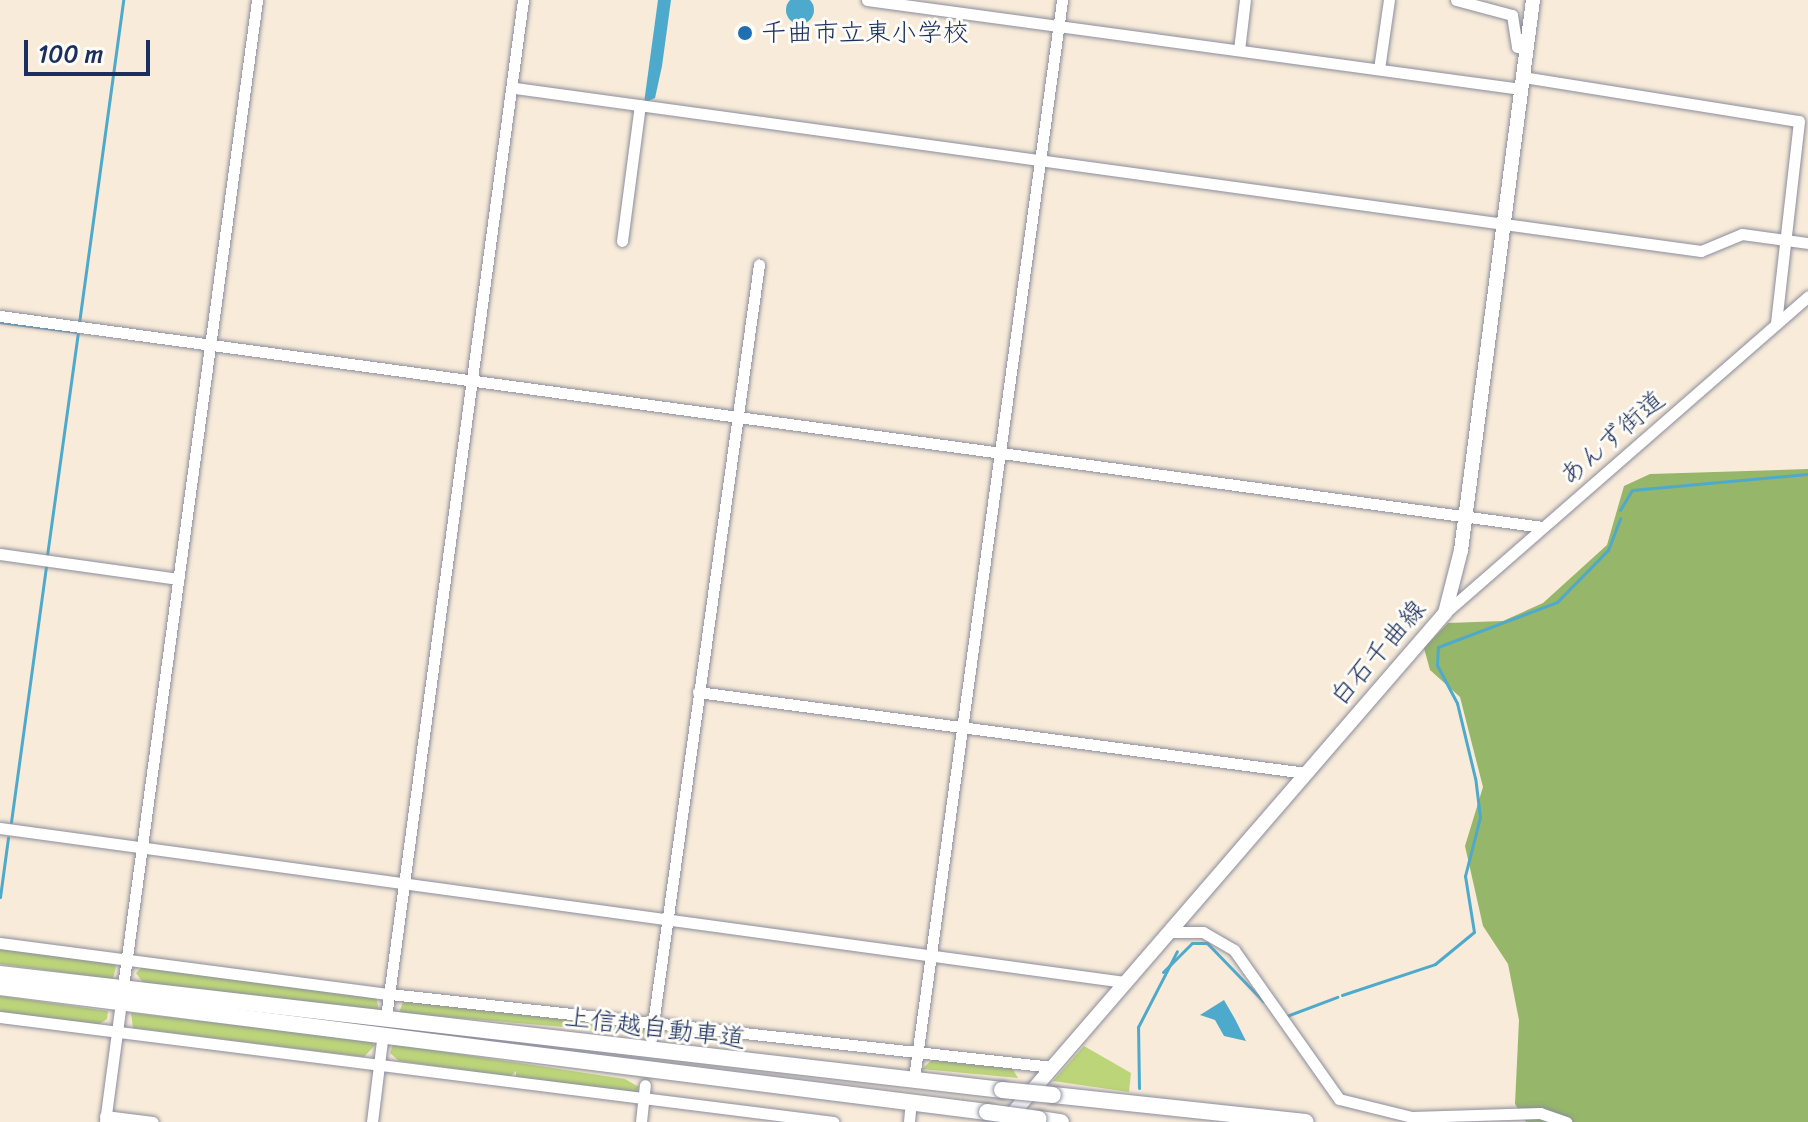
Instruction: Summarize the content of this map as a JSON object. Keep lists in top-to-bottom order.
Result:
{
  "streets": {
    "highway": ["上信越自動車道"],
    "main road": ["白石千曲線"],
    "street": ["あんず街道"]
  },
  "crossings": [
    ["あんず街道", "白石千曲線"]
  ],
  "places": ["千曲市立東小学校"],
  "scale_bar": "100 m"
}
